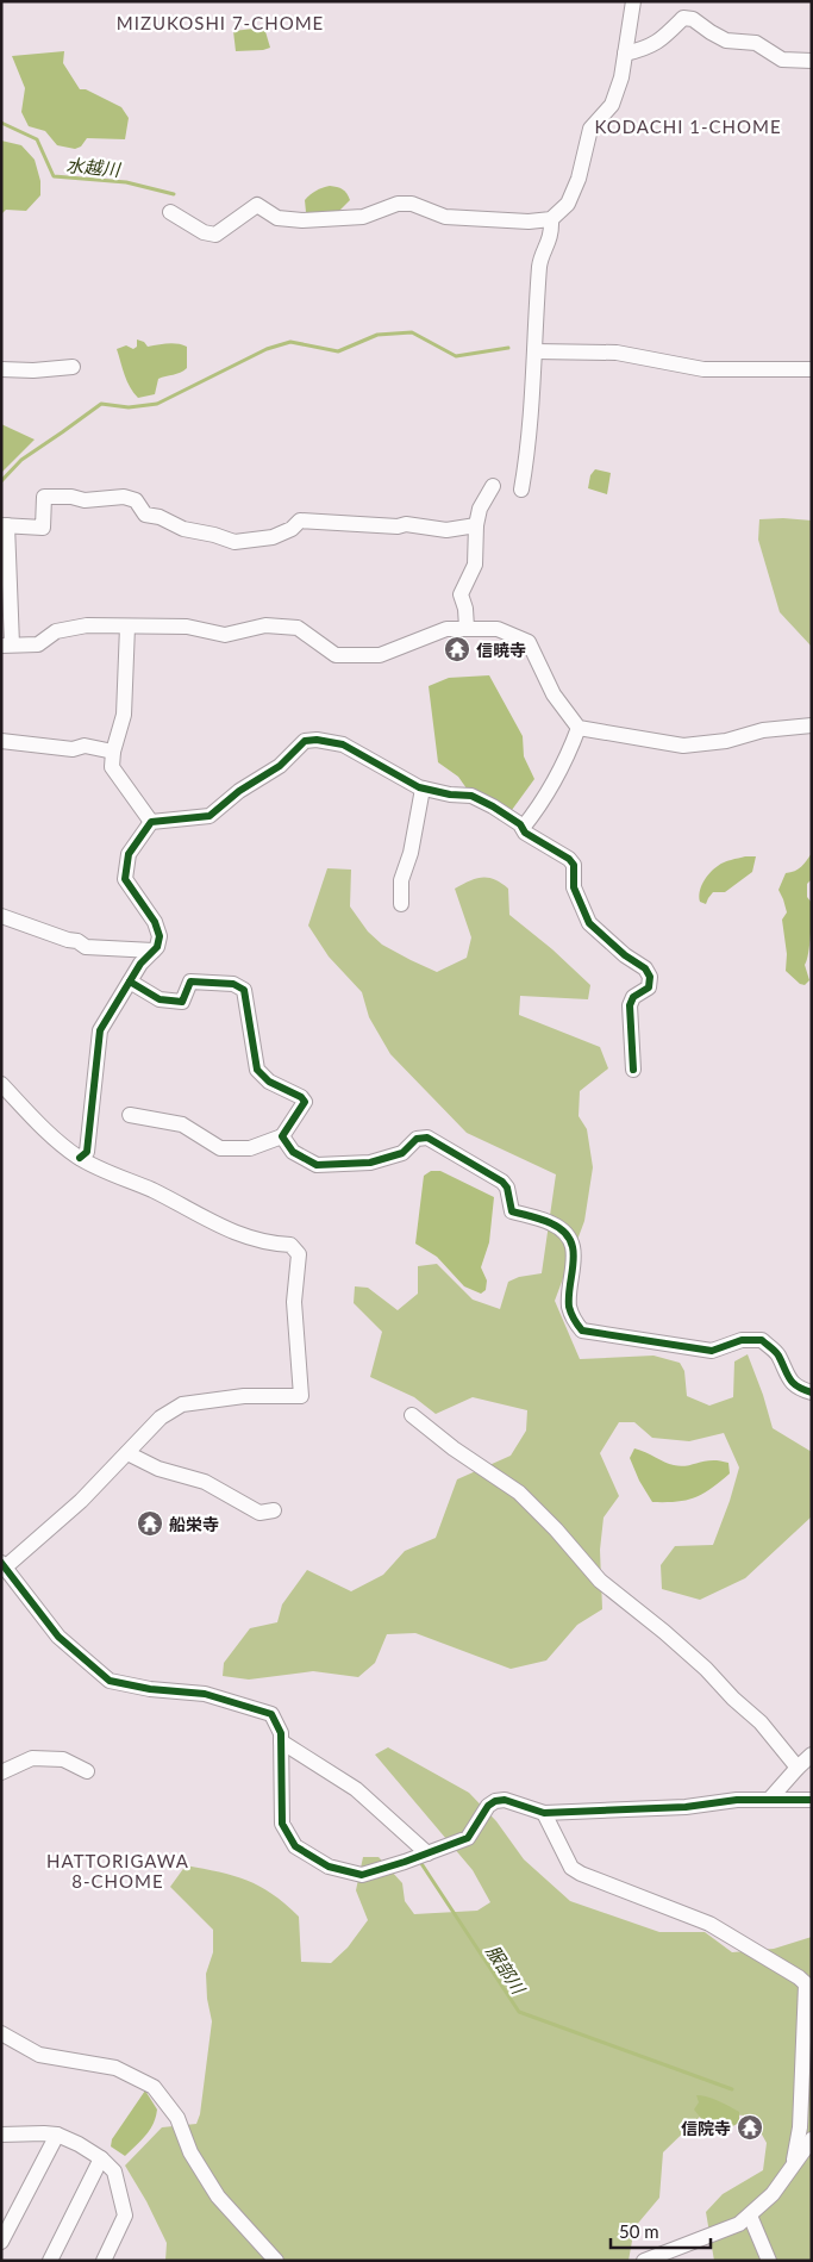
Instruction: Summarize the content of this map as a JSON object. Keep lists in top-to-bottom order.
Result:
{
  "districts": ["MIZUKOSHI 7-CHOME", "KODACHI 1-CHOME", "HATTORIGAWA 8-CHOME"],
  "water": ["水越川", "服部川"],
  "places": {
    "temple": ["信暁寺", "船栄寺", "信院寺"]
  },
  "scale_bar": "50 m"
}
